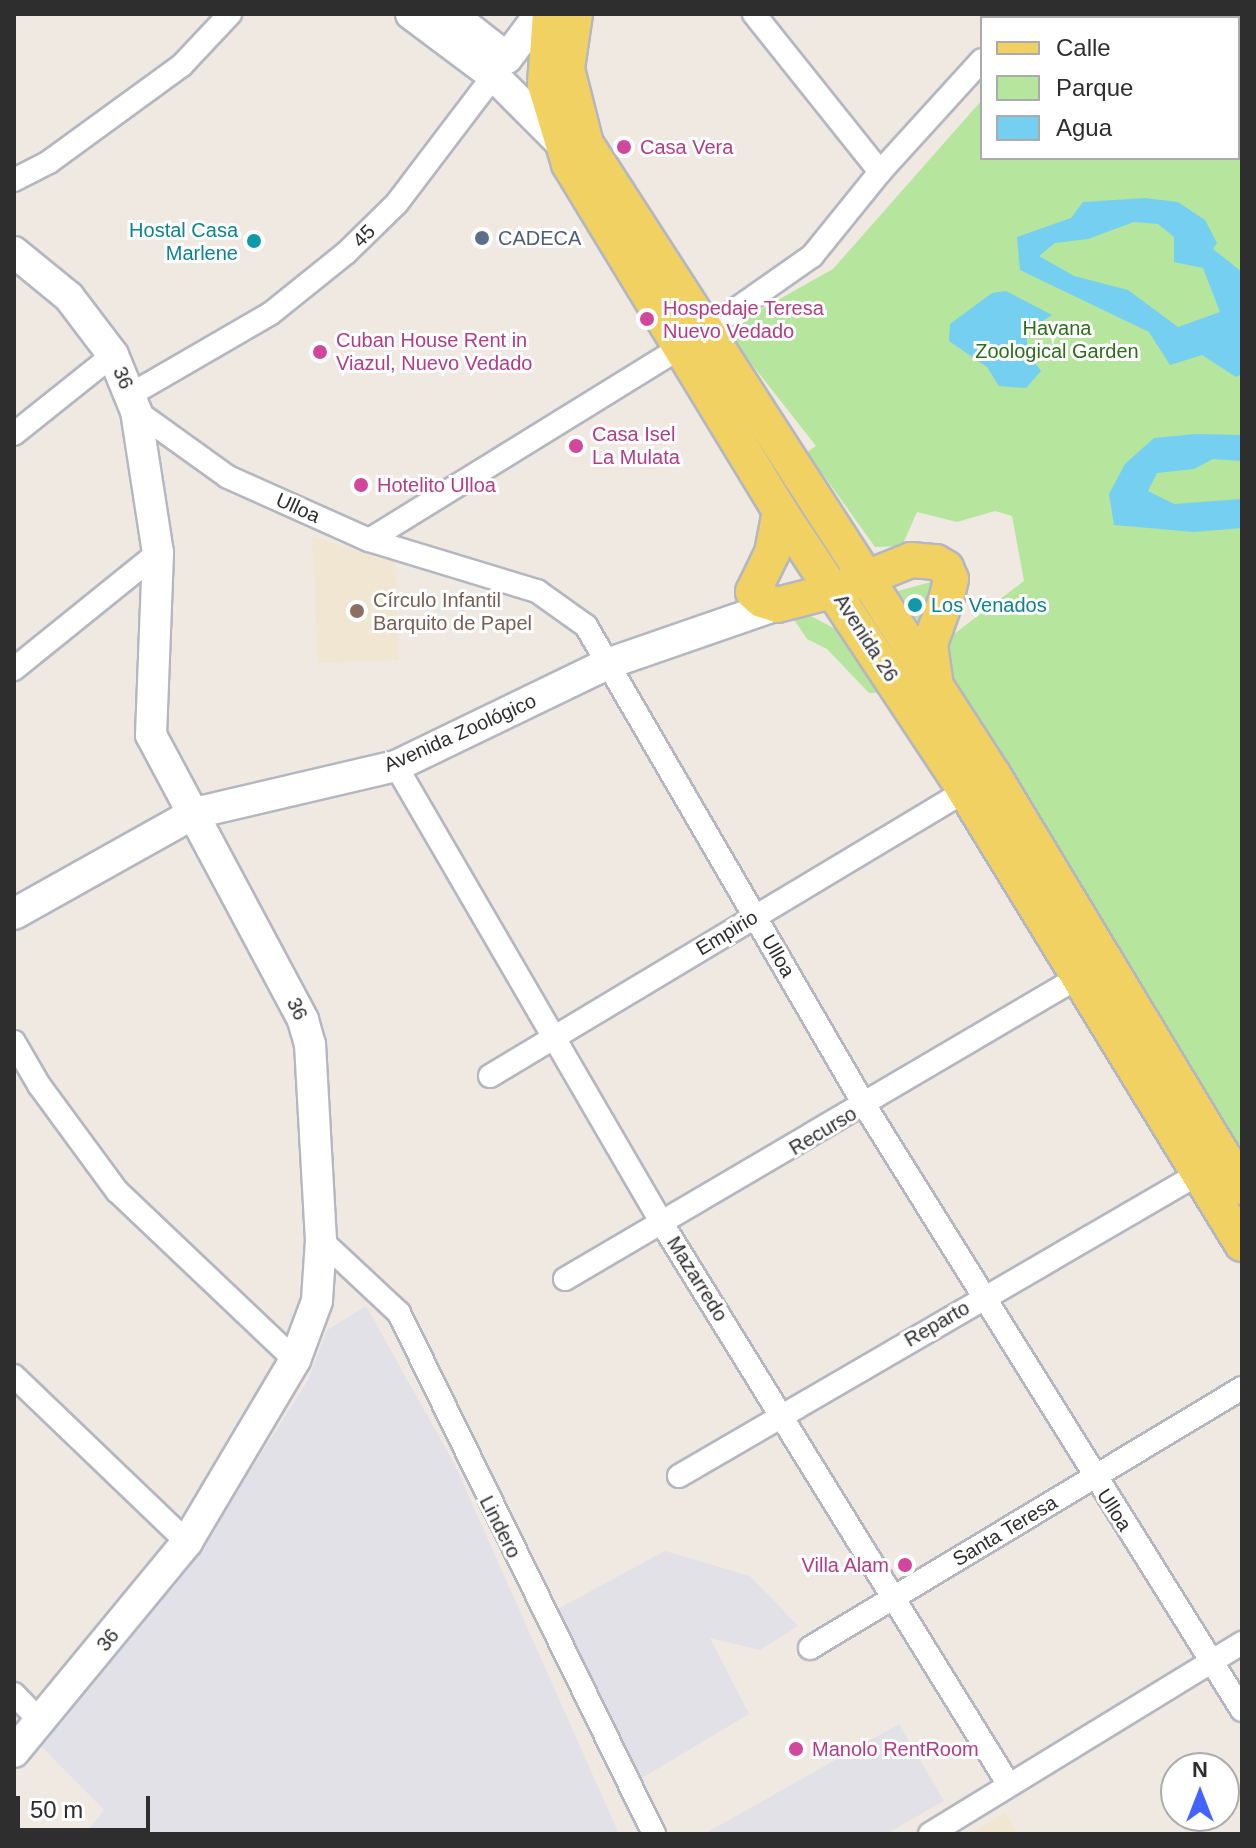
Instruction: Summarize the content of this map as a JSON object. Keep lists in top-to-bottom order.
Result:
{
  "streets": {
    "main road": ["Avenida 26"],
    "street": [
      "45",
      "36",
      "Ulloa",
      "Avenida Zoológico",
      "Empirio",
      "Recurso",
      "Mazarredo",
      "Reparto",
      "Lindero",
      "Santa Teresa"
    ]
  },
  "crossings": [
    ["45", "36"],
    ["45", "Ulloa"],
    ["36", "Ulloa"],
    ["36", "Avenida Zoológico"],
    ["36", "Lindero"],
    ["Ulloa", "Avenida Zoológico"],
    ["Ulloa", "Empirio"],
    ["Ulloa", "Recurso"],
    ["Ulloa", "Reparto"],
    ["Ulloa", "Santa Teresa"],
    ["Avenida 26", "Empirio"],
    ["Avenida 26", "Recurso"],
    ["Avenida 26", "Reparto"],
    ["Avenida Zoológico", "Mazarredo"],
    ["Empirio", "Mazarredo"],
    ["Recurso", "Mazarredo"],
    ["Mazarredo", "Reparto"],
    ["Mazarredo", "Santa Teresa"]
  ],
  "parks": ["Havana Zoological Garden"],
  "places": [
    "Casa Vera",
    "CADECA",
    "Hostal Casa Marlene",
    "Hospedaje Teresa Nuevo Vedado",
    "Cuban House Rent in Viazul, Nuevo Vedado",
    "Casa Isel La Mulata",
    "Hotelito Ulloa",
    "Los Venados",
    "Círculo Infantil Barquito de Papel",
    "Villa Alam",
    "Manolo RentRoom"
  ],
  "legend": ["Calle", "Parque", "Agua"],
  "scale_bar": "50 m",
  "north": "top"
}
